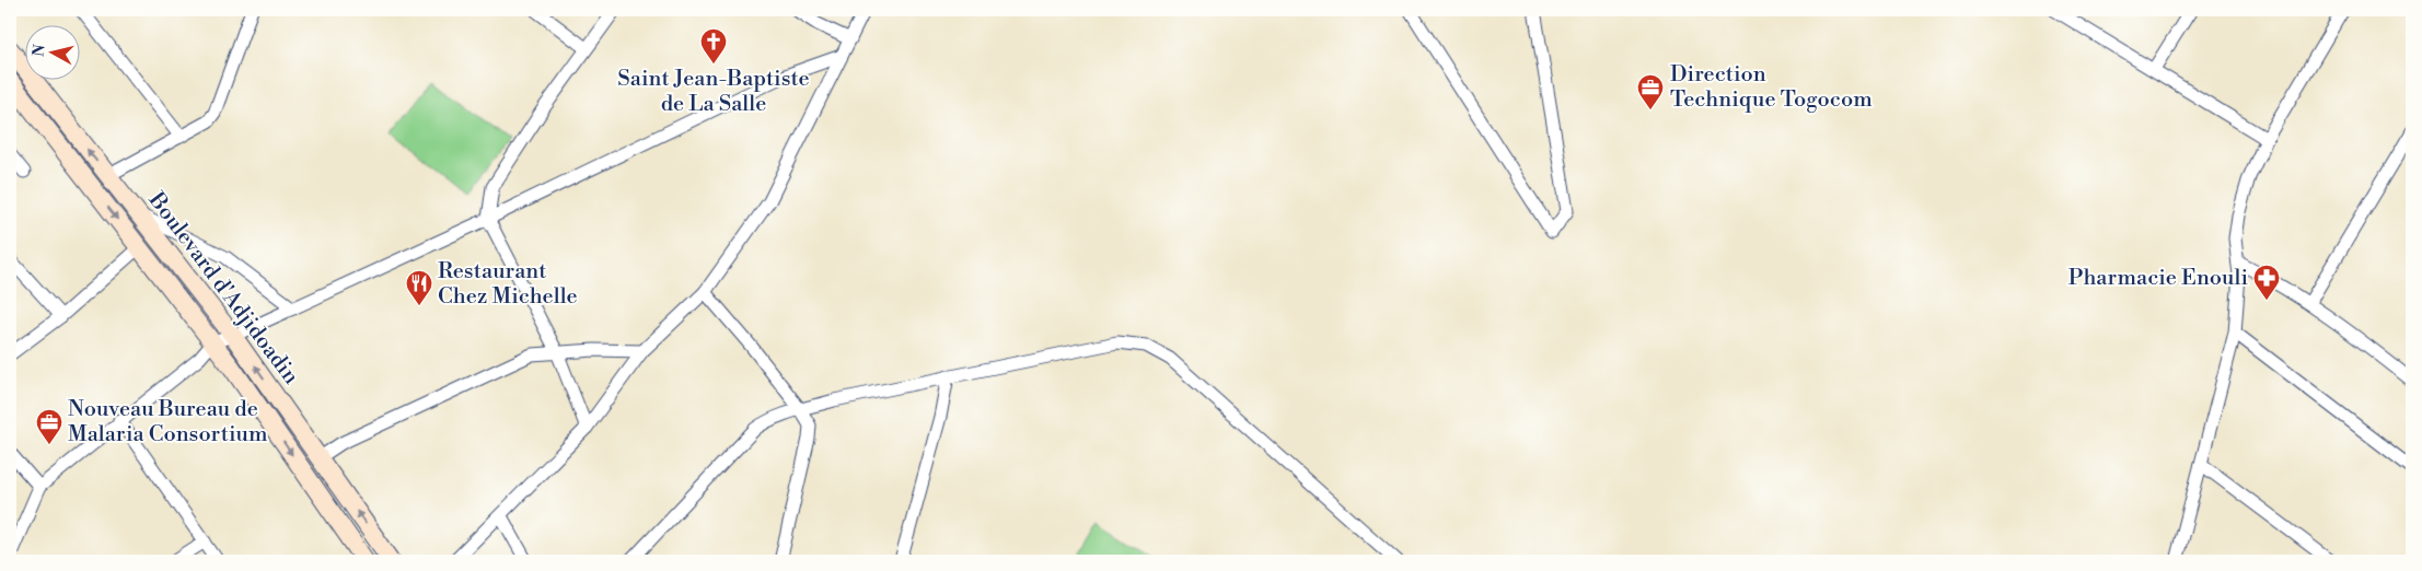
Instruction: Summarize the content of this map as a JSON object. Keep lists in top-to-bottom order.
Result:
{
  "streets": {
    "main road": ["Boulevard d'Adjidoadin"]
  },
  "places": {
    "church": ["Saint Jean-Baptiste de La Salle"],
    "office": ["Direction Technique Togocom", "Nouveau Bureau de Malaria Consortium"],
    "pharmacy": ["Pharmacie Enouli"],
    "restaurant": ["Restaurant Chez Michelle"]
  },
  "north": "left"
}
